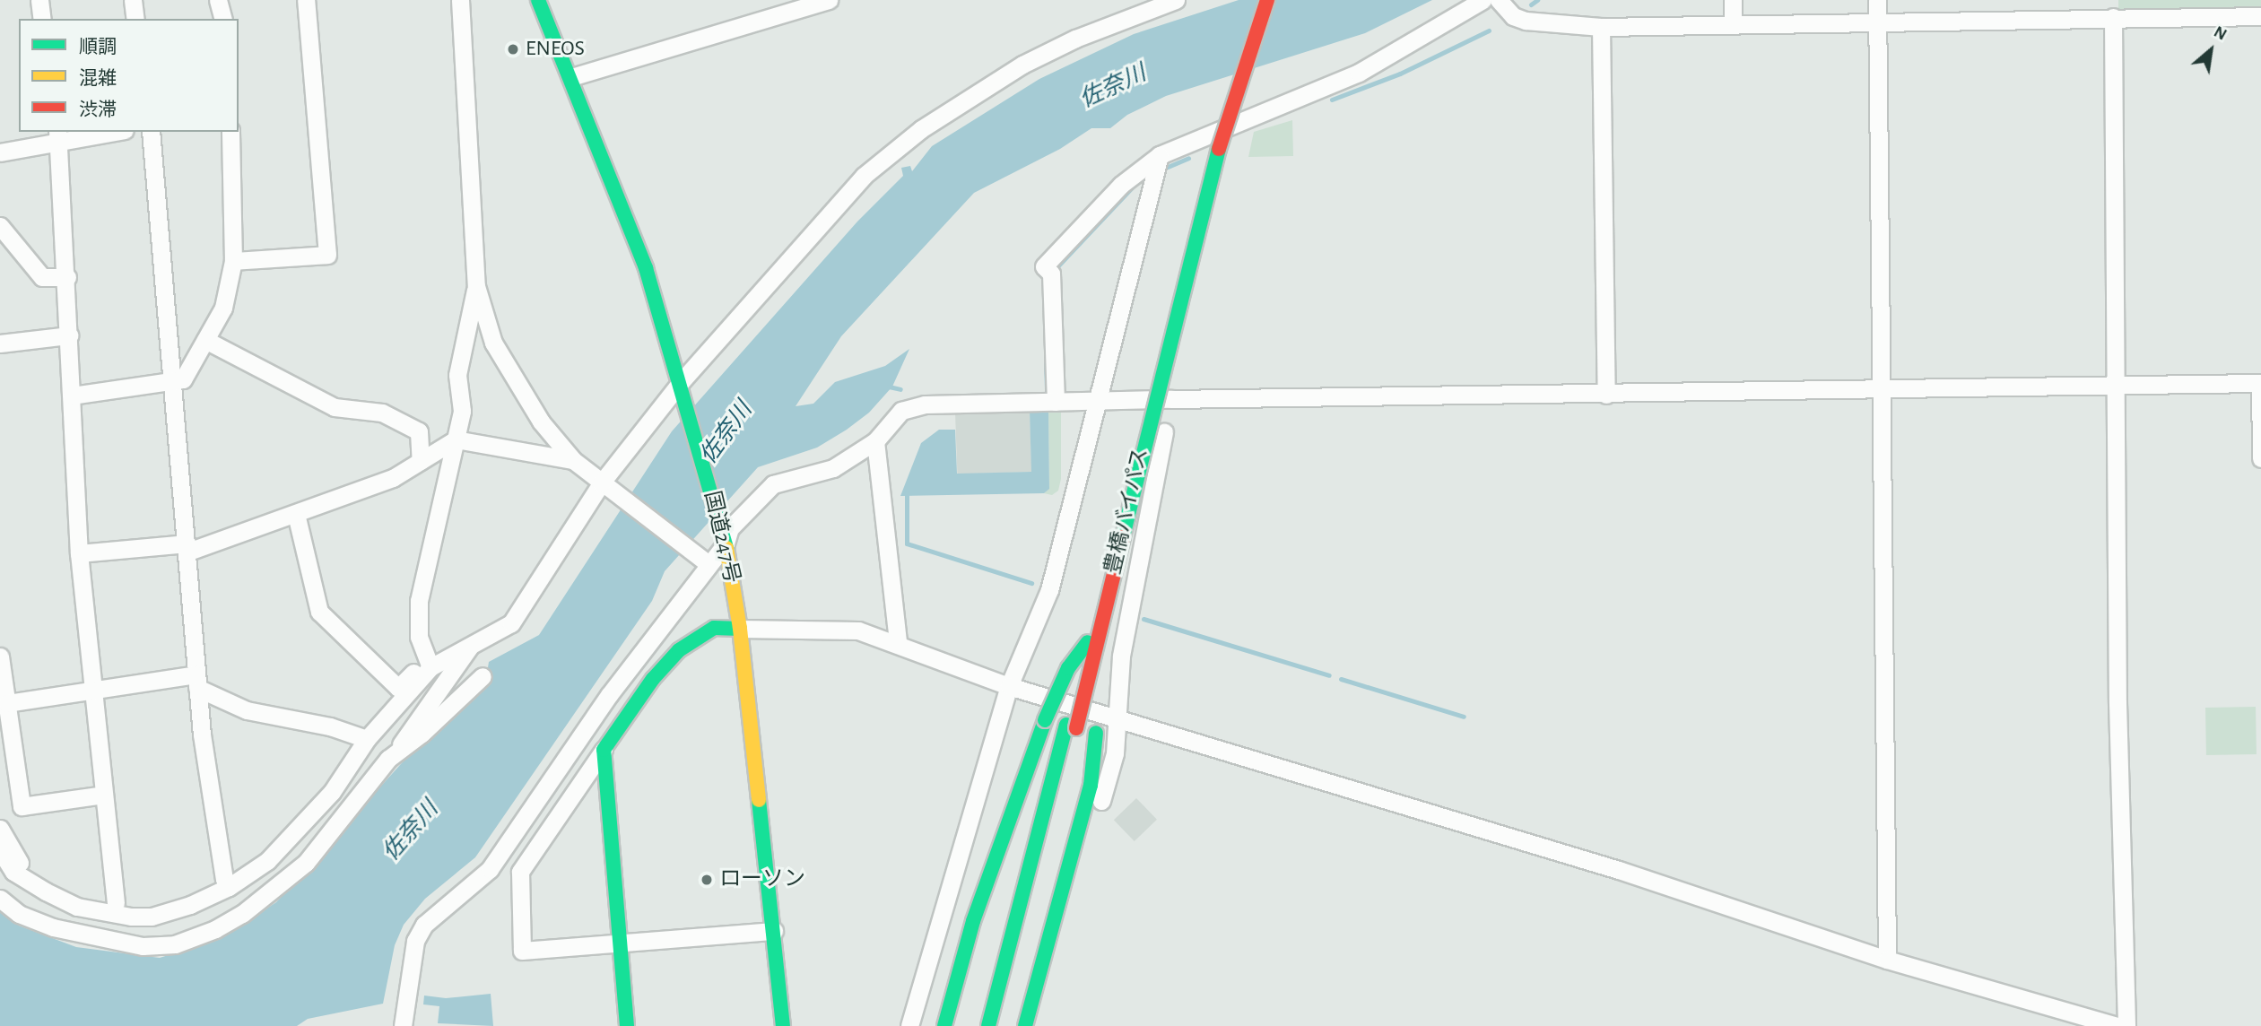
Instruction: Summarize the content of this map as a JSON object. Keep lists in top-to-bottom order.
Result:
{
  "streets": {
    "main road": ["豊橋バイパス", "国道247号"]
  },
  "water": ["佐奈川"],
  "places": ["ENEOS", "ローソン"],
  "legend": ["順調", "混雑", "渋滞"],
  "north": "top right"
}
